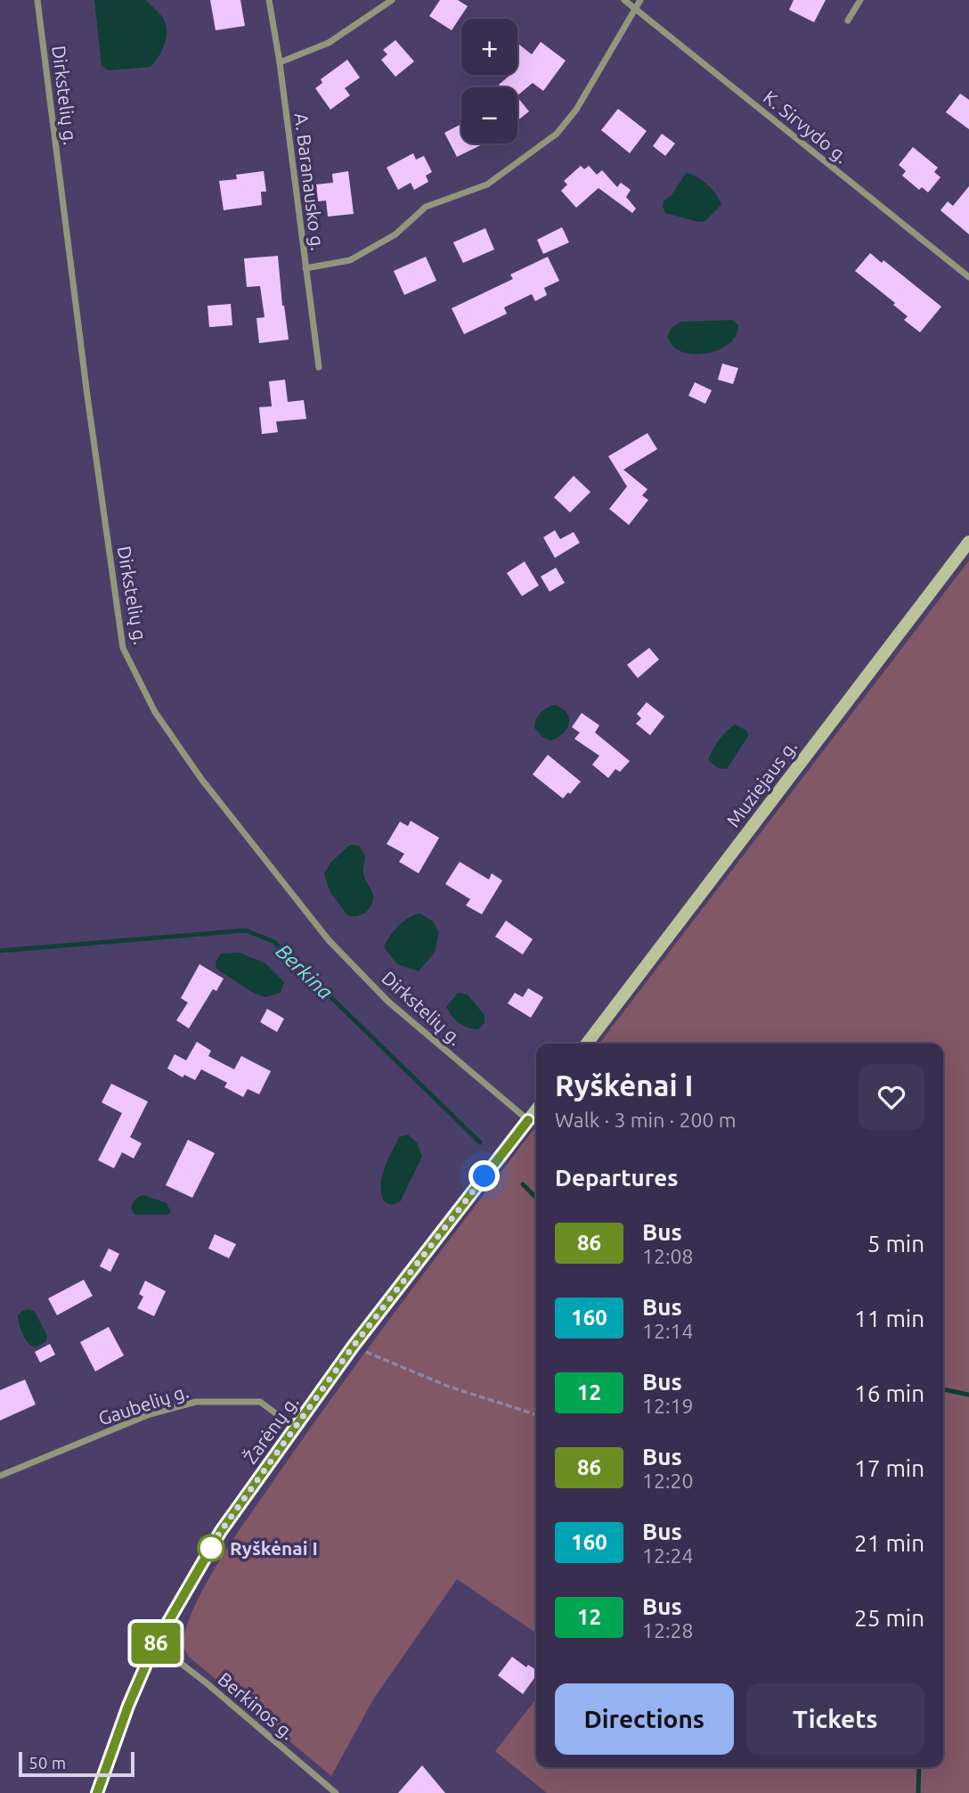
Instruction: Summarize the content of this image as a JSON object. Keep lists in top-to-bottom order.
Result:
{
  "streets": {
    "main road": ["Muziejaus g.", "Žarėnų g."],
    "street": [
      "Dirkstelių g.",
      "K. Sirvydo g.",
      "A. Baranausko g.",
      "Gaubelių g.",
      "Berkinos g."
    ]
  },
  "crossings": [
    ["Dirkstelių g.", "Žarėnų g."],
    ["Gaubelių g.", "Žarėnų g."],
    ["Žarėnų g.", "Berkinos g."]
  ],
  "water": ["Berkina"],
  "places": ["Ryškėnai I"],
  "lines": ["bus line 86"],
  "scale_bar": "50 m",
  "page": {
    "on_map": "86",
    "map_buttons": ["+", "−"],
    "heading": [
      ["Ryškėnai I", "Walk · 3 min · 200 m"],
      "Departures"
    ],
    "list": [
      {
        "mark": "86",
        "name": "Bus",
        "note": "12:08",
        "value": "5 min"
      },
      {
        "mark": "160",
        "name": "Bus",
        "note": "12:14",
        "value": "11 min"
      },
      {
        "mark": "12",
        "name": "Bus",
        "note": "12:19",
        "value": "16 min"
      },
      {
        "mark": "86",
        "name": "Bus",
        "note": "12:20",
        "value": "17 min"
      },
      {
        "mark": "160",
        "name": "Bus",
        "note": "12:24",
        "value": "21 min"
      },
      {
        "mark": "12",
        "name": "Bus",
        "note": "12:28",
        "value": "25 min"
      }
    ],
    "buttons": ["Directions", "Tickets"],
    "scale": "50 m"
  }
}
